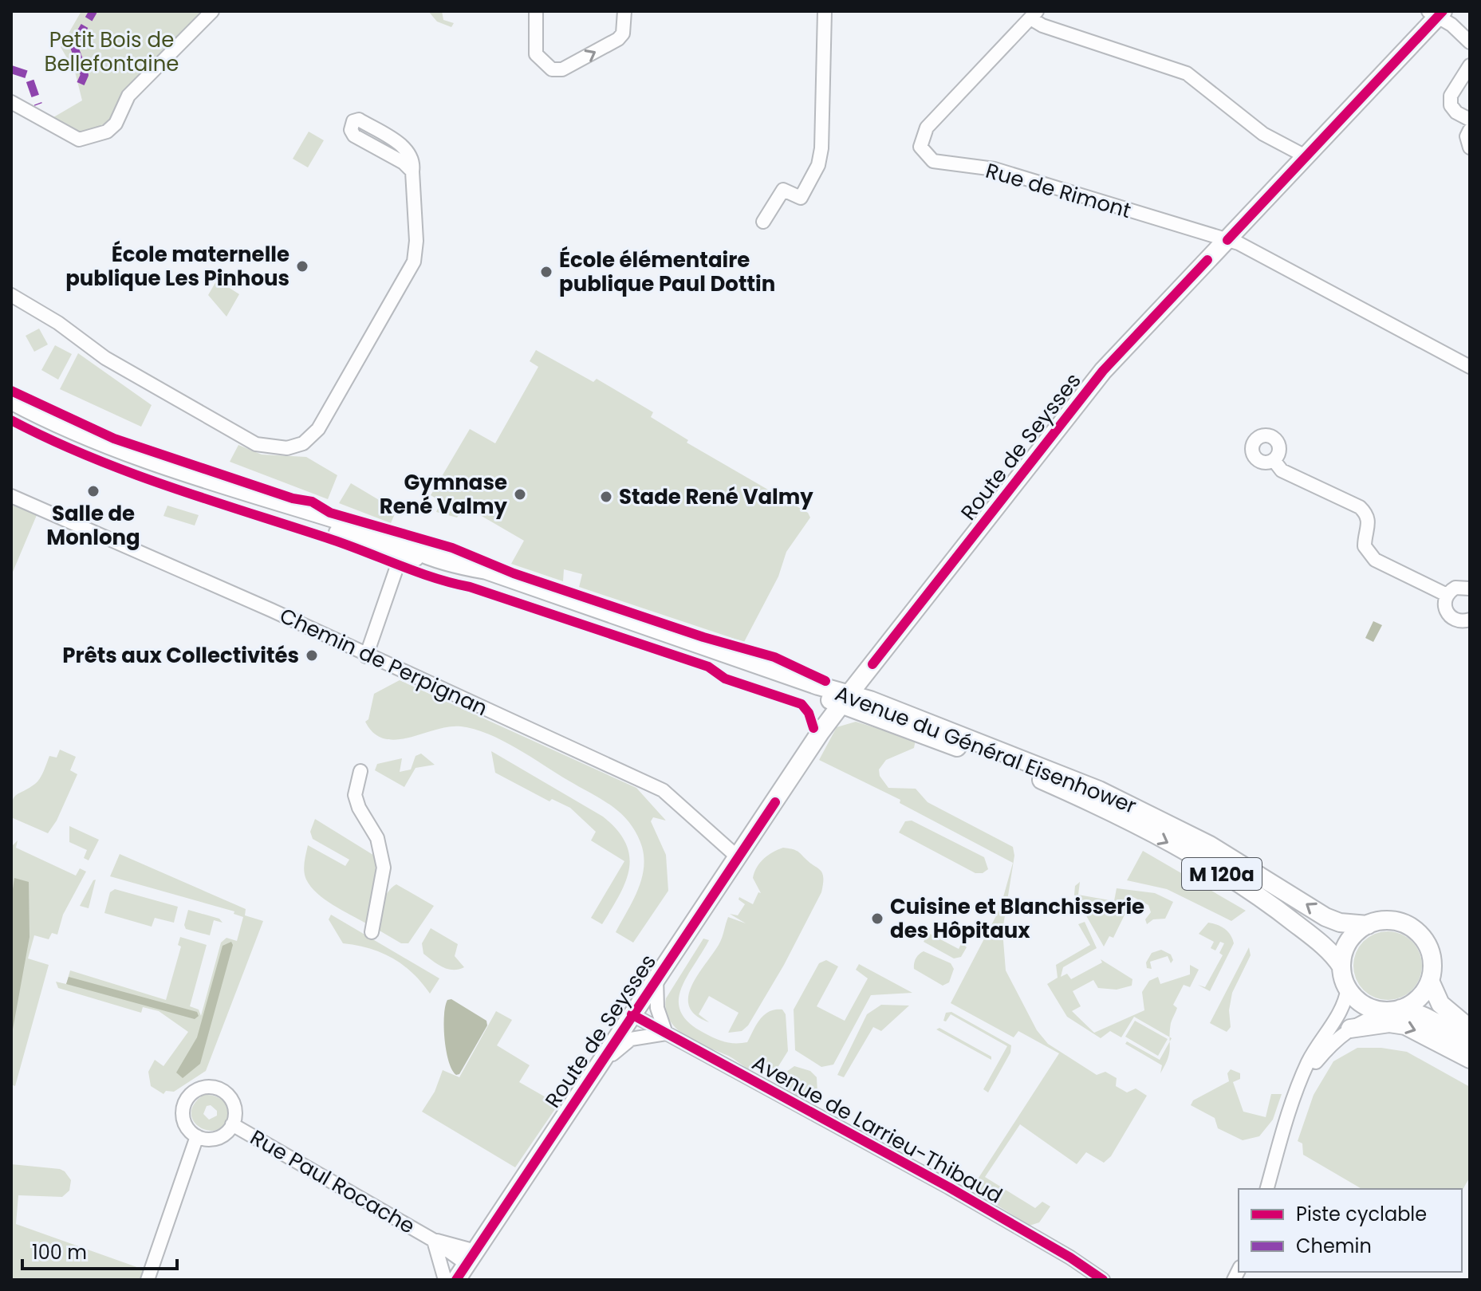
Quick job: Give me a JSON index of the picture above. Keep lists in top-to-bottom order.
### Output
{
  "streets": {
    "main road": ["Route de Seysses", "Avenue du Général Eisenhower", "M 120a"],
    "street": [
      "Rue de Rimont",
      "Chemin de Perpignan",
      "Avenue de Larrieu-Thibaud",
      "Rue Paul Rocache"
    ]
  },
  "crossings": [
    ["Rue de Rimont", "Route de Seysses"],
    ["Route de Seysses", "Chemin de Perpignan"],
    ["Route de Seysses", "Avenue du Général Eisenhower"],
    ["Route de Seysses", "Avenue de Larrieu-Thibaud"],
    ["Route de Seysses", "Rue Paul Rocache"]
  ],
  "parks": ["Petit Bois de Bellefontaine"],
  "places": [
    "École maternelle publique Les Pinhous",
    "École élémentaire publique Paul Dottin",
    "Salle de Monlong",
    "Gymnase René Valmy",
    "Stade René Valmy",
    "Prêts aux Collectivités",
    "Cuisine et Blanchisserie des Hôpitaux"
  ],
  "legend": ["Piste cyclable", "Chemin"],
  "scale_bar": "100 m"
}
